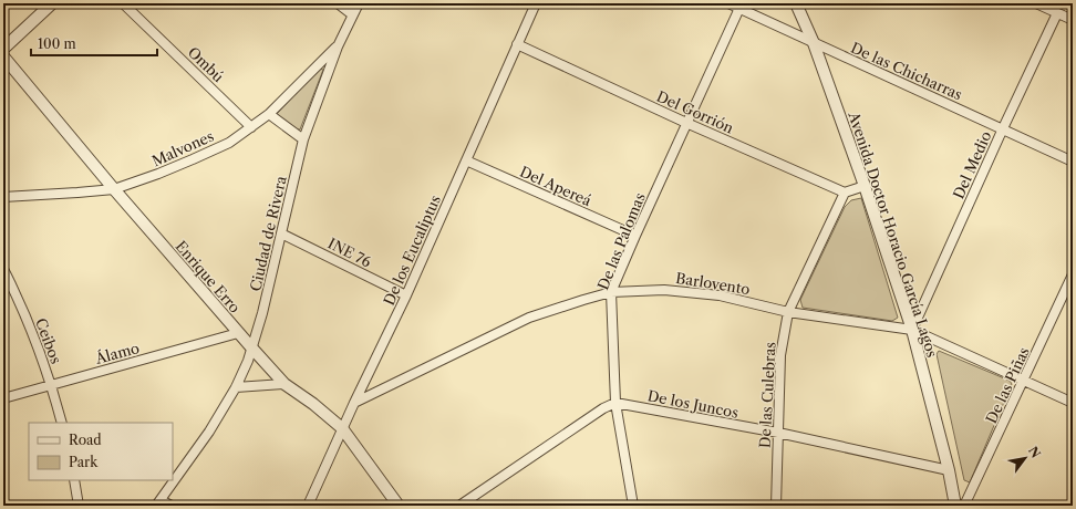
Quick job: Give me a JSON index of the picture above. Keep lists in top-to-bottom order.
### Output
{
  "streets": {
    "street": [
      "Ombú",
      "De las Chicharras",
      "Del Gorrión",
      "Malvones",
      "Del Medio",
      "Del Apereá",
      "Ciudad de Rivera",
      "Avenida Doctor Horacio García Lagos",
      "De las Palomas",
      "De los Eucaliptus",
      "INE 76",
      "Enrique Erro",
      "Barlovento",
      "Ceibos",
      "Álamo",
      "De las Piñas",
      "De las Culebras",
      "De los Juncos"
    ]
  },
  "crossings": [
    ["Ombú", "Malvones"],
    ["De las Chicharras", "Del Medio"],
    ["De las Chicharras", "Avenida Doctor Horacio García Lagos"],
    ["De las Chicharras", "De las Palomas"],
    ["Del Gorrión", "De las Palomas"],
    ["Del Gorrión", "De los Eucaliptus"],
    ["Del Gorrión", "De las Culebras"],
    ["Malvones", "Ciudad de Rivera"],
    ["Malvones", "Enrique Erro"],
    ["Del Medio", "Avenida Doctor Horacio García Lagos"],
    ["Del Medio", "Barlovento"],
    ["Del Apereá", "De las Palomas"],
    ["Del Apereá", "De los Eucaliptus"],
    ["Ciudad de Rivera", "INE 76"],
    ["Ciudad de Rivera", "Enrique Erro"],
    ["Avenida Doctor Horacio García Lagos", "Barlovento"],
    ["Avenida Doctor Horacio García Lagos", "De los Juncos"],
    ["De las Palomas", "Barlovento"],
    ["De las Palomas", "De los Juncos"],
    ["De los Eucaliptus", "INE 76"],
    ["De los Eucaliptus", "Enrique Erro"],
    ["De los Eucaliptus", "Barlovento"],
    ["Enrique Erro", "Álamo"],
    ["Barlovento", "De las Piñas"],
    ["Barlovento", "De las Culebras"],
    ["Ceibos", "Álamo"],
    ["De las Culebras", "De los Juncos"]
  ],
  "legend": ["Road", "Park"],
  "scale_bar": "100 m",
  "north": "top right"
}
